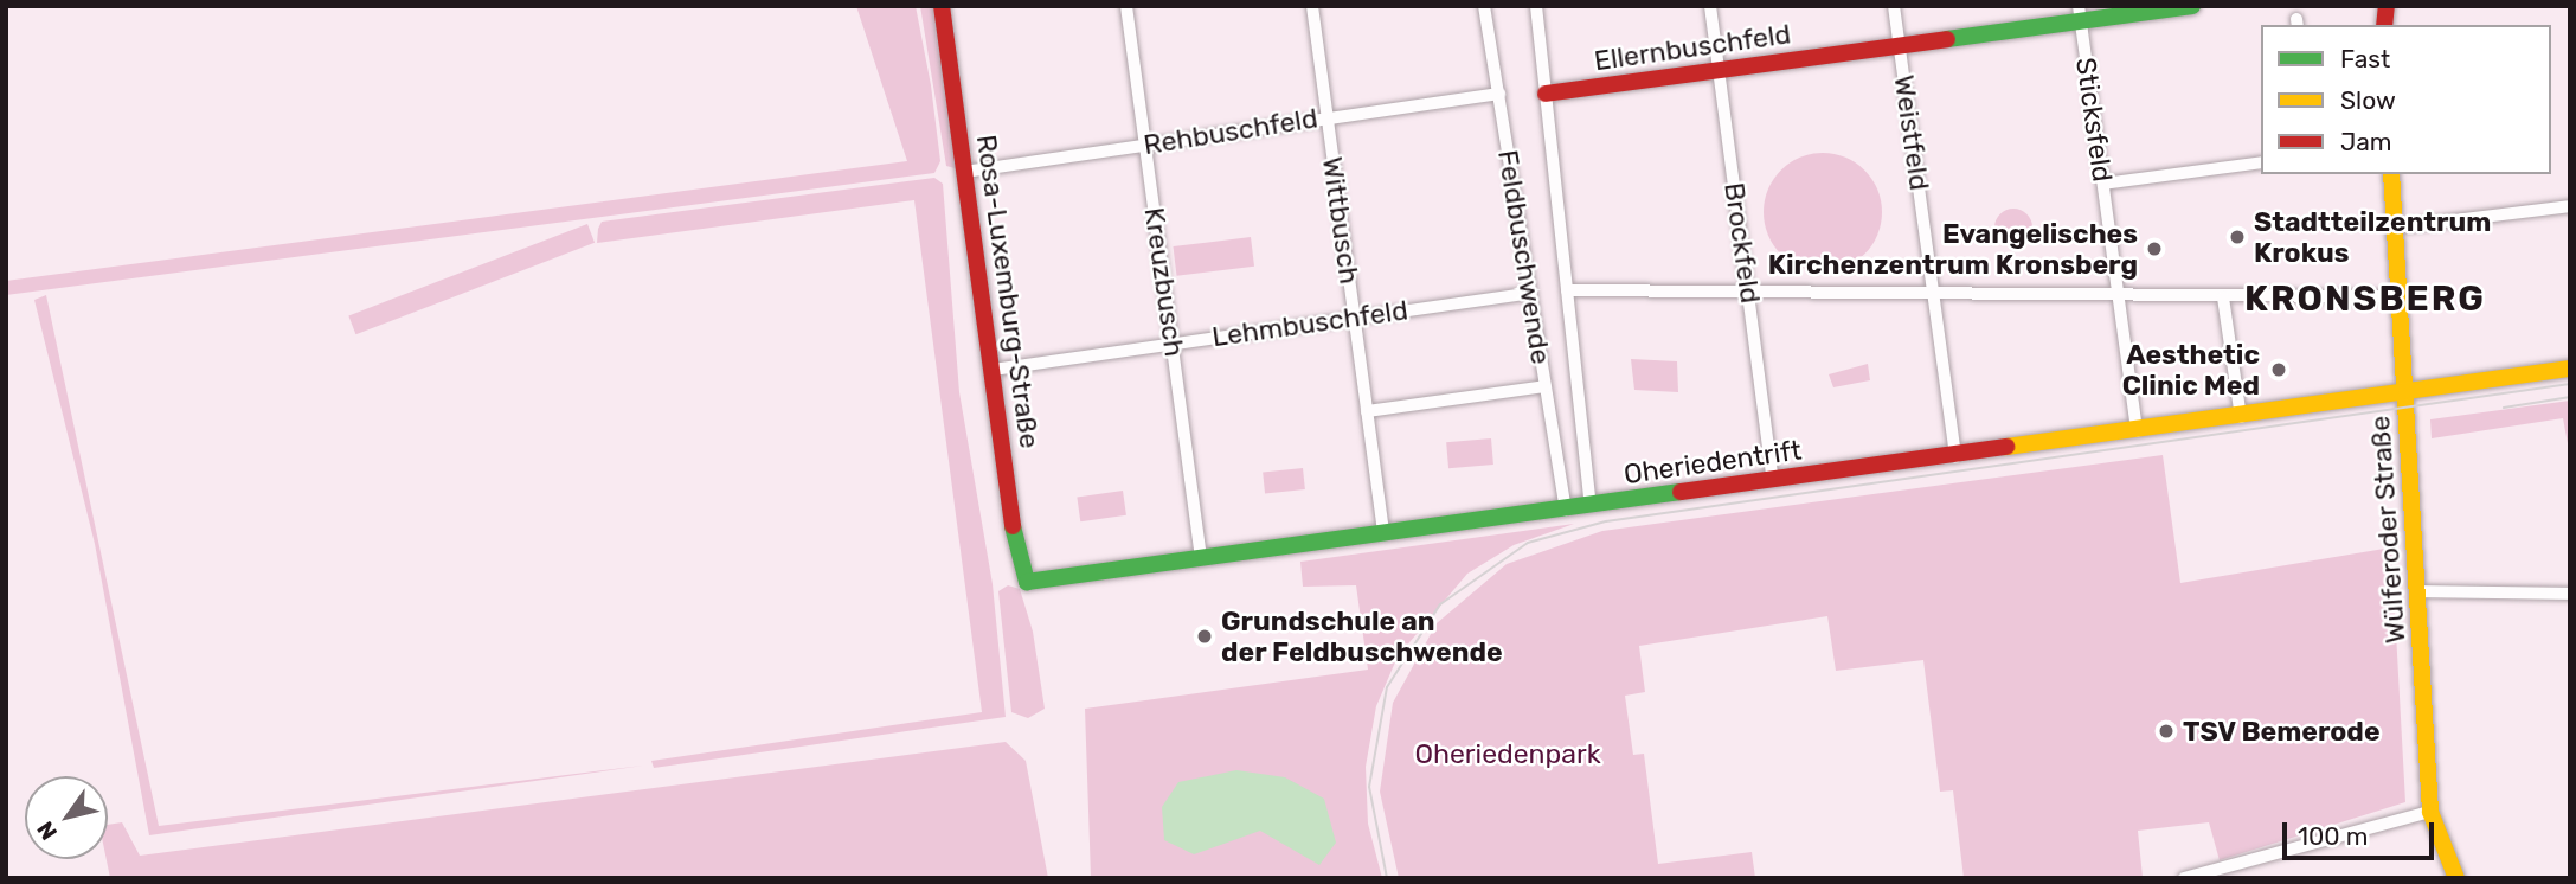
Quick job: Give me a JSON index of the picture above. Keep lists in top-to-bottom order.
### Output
{
  "streets": {
    "street": [
      "Ellernbuschfeld",
      "Sticksfeld",
      "Rehbuschfeld",
      "Weistfeld",
      "Wittbusch",
      "Brockfeld",
      "Feldbuschwende",
      "Kreuzbusch",
      "Rosa-Luxemburg-Straße",
      "Lehmbuschfeld",
      "Oheriedentrift",
      "Wülferoder Straße"
    ]
  },
  "crossings": [
    ["Ellernbuschfeld", "Sticksfeld"],
    ["Ellernbuschfeld", "Weistfeld"],
    ["Ellernbuschfeld", "Brockfeld"],
    ["Ellernbuschfeld", "Feldbuschwende"],
    ["Sticksfeld", "Oheriedentrift"],
    ["Rehbuschfeld", "Wittbusch"],
    ["Rehbuschfeld", "Feldbuschwende"],
    ["Rehbuschfeld", "Kreuzbusch"],
    ["Rehbuschfeld", "Rosa-Luxemburg-Straße"],
    ["Weistfeld", "Oheriedentrift"],
    ["Wittbusch", "Lehmbuschfeld"],
    ["Wittbusch", "Oheriedentrift"],
    ["Brockfeld", "Oheriedentrift"],
    ["Feldbuschwende", "Lehmbuschfeld"],
    ["Feldbuschwende", "Oheriedentrift"],
    ["Kreuzbusch", "Lehmbuschfeld"],
    ["Kreuzbusch", "Oheriedentrift"],
    ["Rosa-Luxemburg-Straße", "Lehmbuschfeld"],
    ["Rosa-Luxemburg-Straße", "Oheriedentrift"],
    ["Oheriedentrift", "Wülferoder Straße"]
  ],
  "districts": ["KRONSBERG"],
  "parks": ["Oheriedenpark"],
  "places": [
    "Stadtteilzentrum Krokus",
    "Evangelisches Kirchenzentrum Kronsberg",
    "Aesthetic Clinic Med",
    "Grundschule an der Feldbuschwende",
    "TSV Bemerode"
  ],
  "legend": ["Fast", "Slow", "Jam"],
  "scale_bar": "100 m",
  "north": "bottom left"
}
